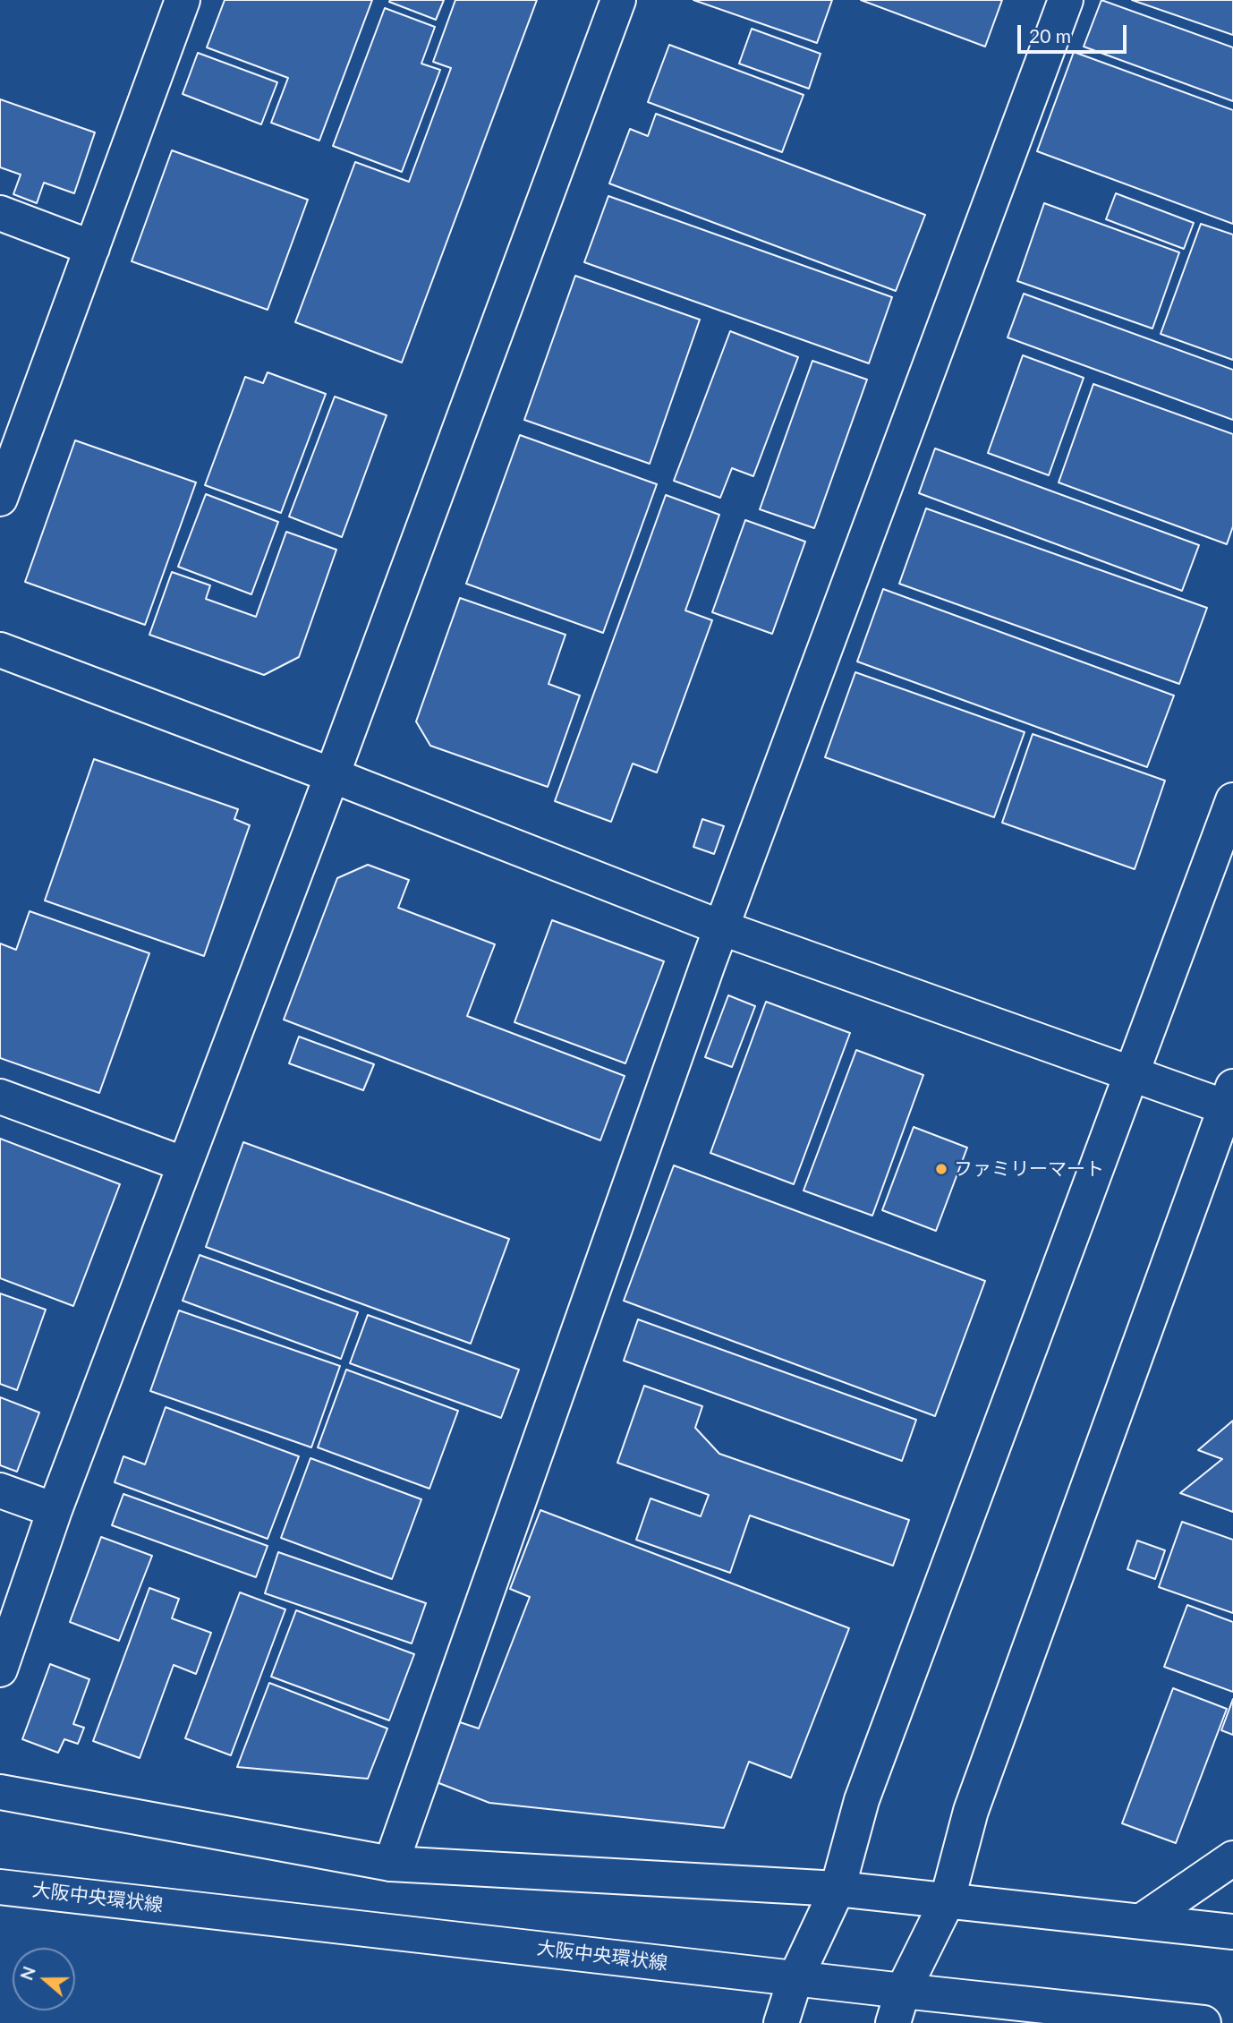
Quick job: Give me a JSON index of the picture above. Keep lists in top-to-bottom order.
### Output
{
  "streets": {
    "street": ["大阪中央環状線"]
  },
  "places": ["ファミリーマート"],
  "scale_bar": "20 m",
  "north": "left"
}
